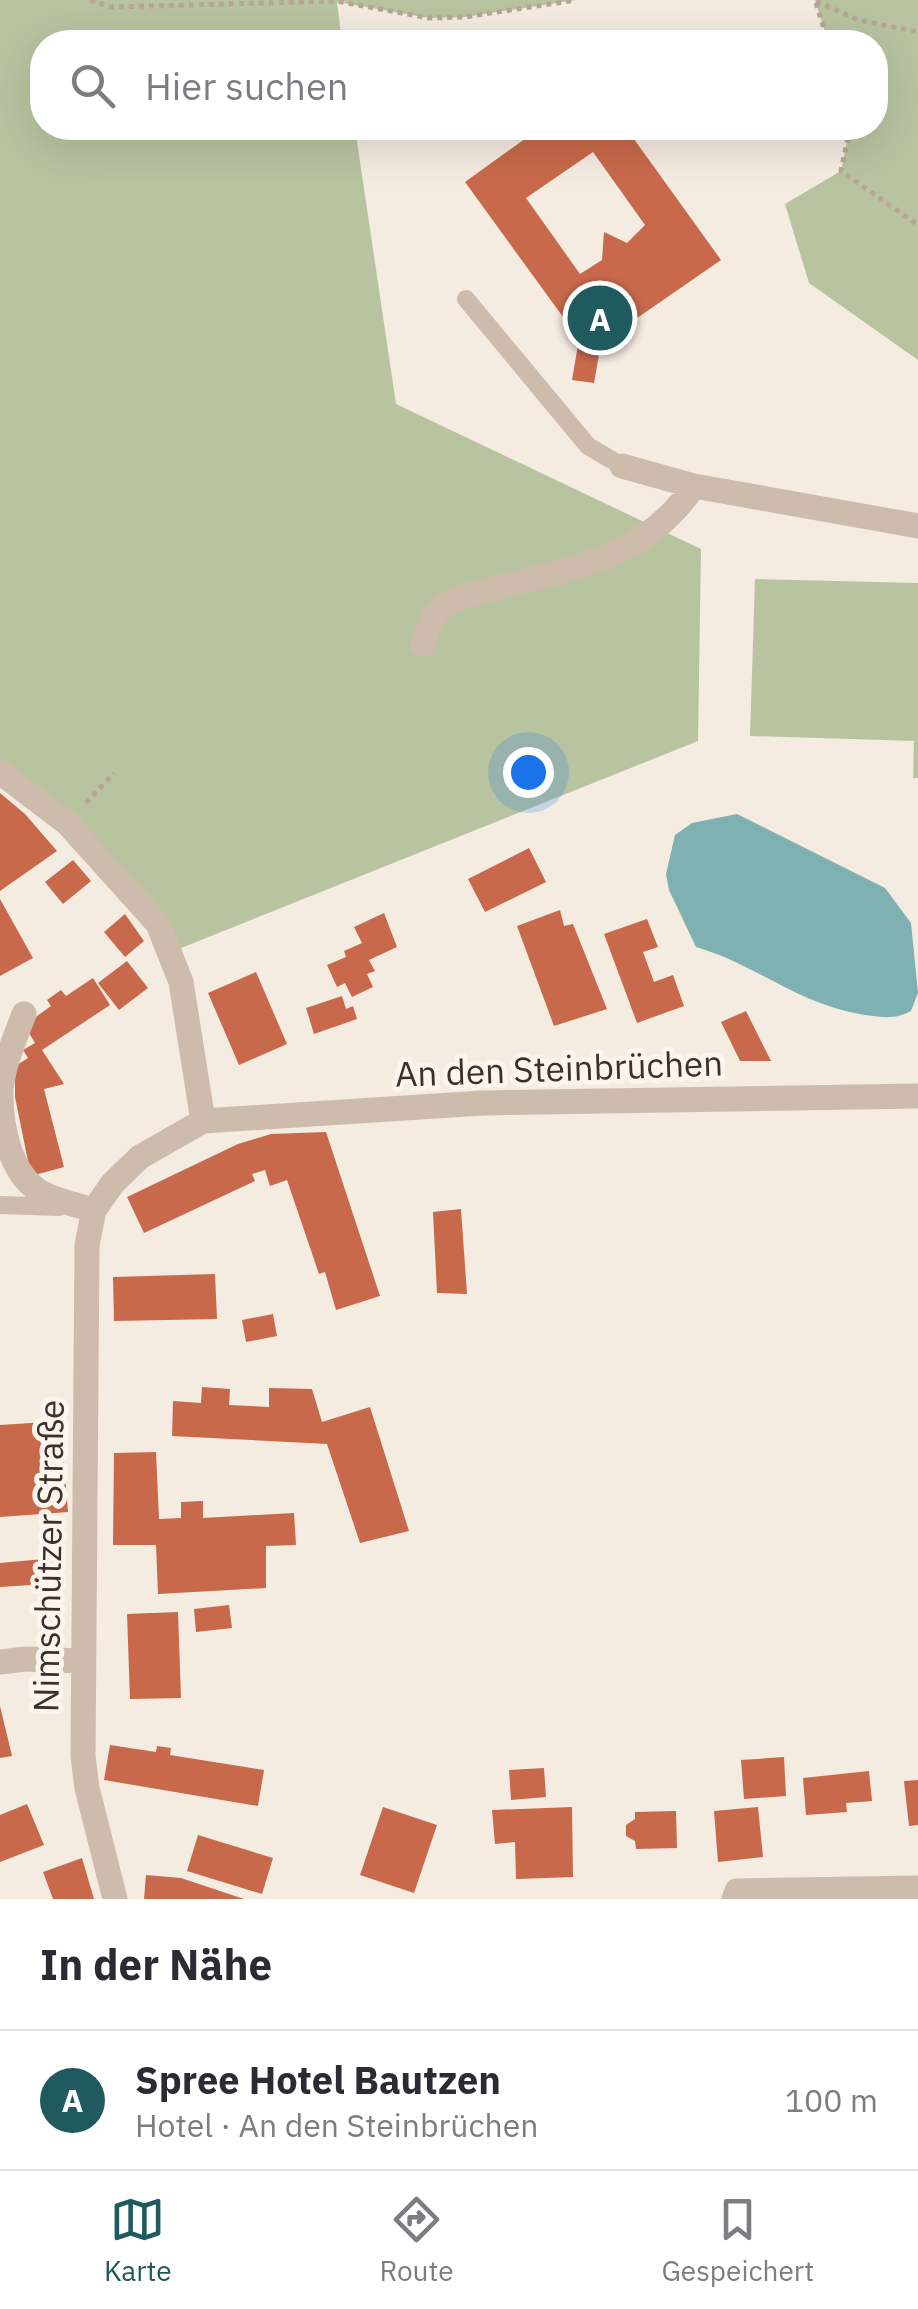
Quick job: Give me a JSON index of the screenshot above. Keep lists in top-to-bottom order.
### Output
{
  "streets": {
    "street": ["An den Steinbrüchen", "Nimschützer Straße"]
  },
  "page": {
    "search": "Hier suchen",
    "pins": "A",
    "heading": "In der Nähe",
    "list": [
      {
        "mark": "A",
        "name": "Spree Hotel Bautzen",
        "note": "Hotel · An den Steinbrüchen",
        "value": "100 m"
      }
    ],
    "nav": ["Karte", "Route", "Gespeichert"]
  }
}
